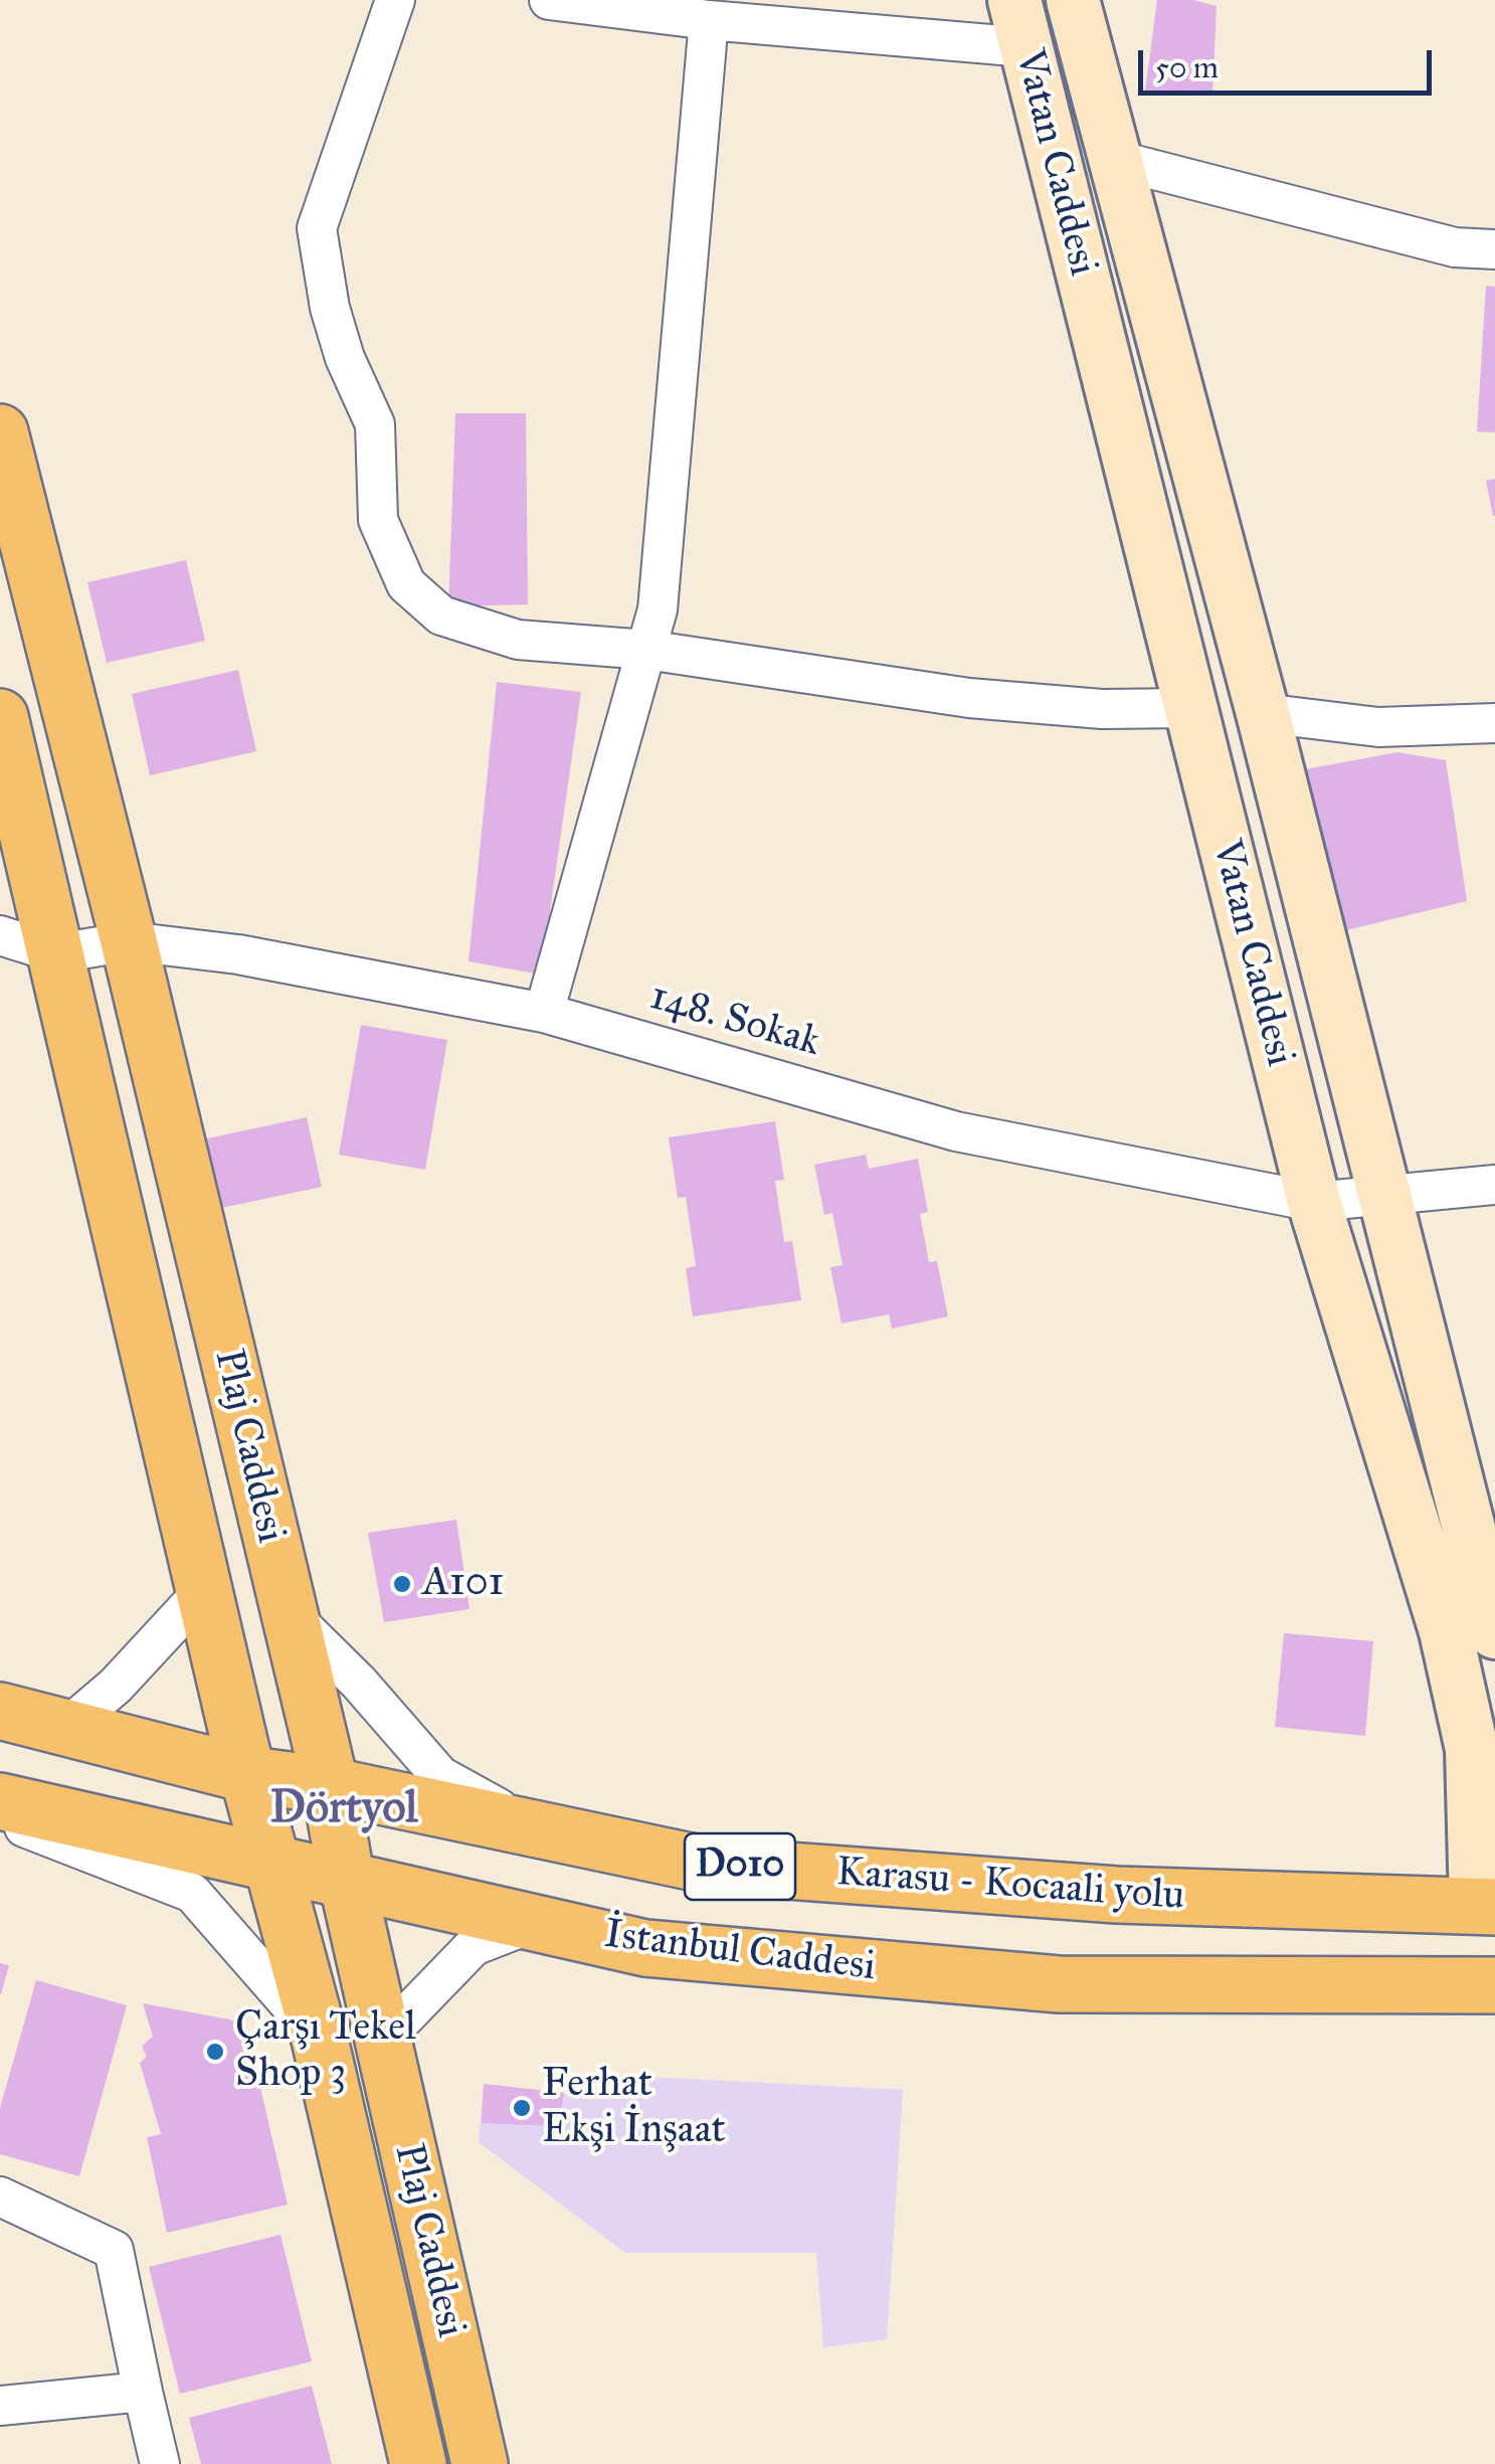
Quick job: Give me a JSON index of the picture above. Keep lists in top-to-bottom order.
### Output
{
  "streets": {
    "main road": [
      "Vatan Caddesi",
      "Plaj Caddesi",
      "D010",
      "Karasu - Kocaali yolu",
      "İstanbul Caddesi"
    ],
    "street": ["148. Sokak"]
  },
  "crossings": [
    ["Vatan Caddesi", "148. Sokak"],
    ["Vatan Caddesi", "Karasu - Kocaali yolu"],
    ["148. Sokak", "Plaj Caddesi"],
    ["Plaj Caddesi", "Karasu - Kocaali yolu"],
    ["Plaj Caddesi", "İstanbul Caddesi"]
  ],
  "districts": ["Dörtyol"],
  "places": ["A101", "Çarşı Tekel Shop 3", "Ferhat Ekşi İnşaat"],
  "scale_bar": "50 m"
}
